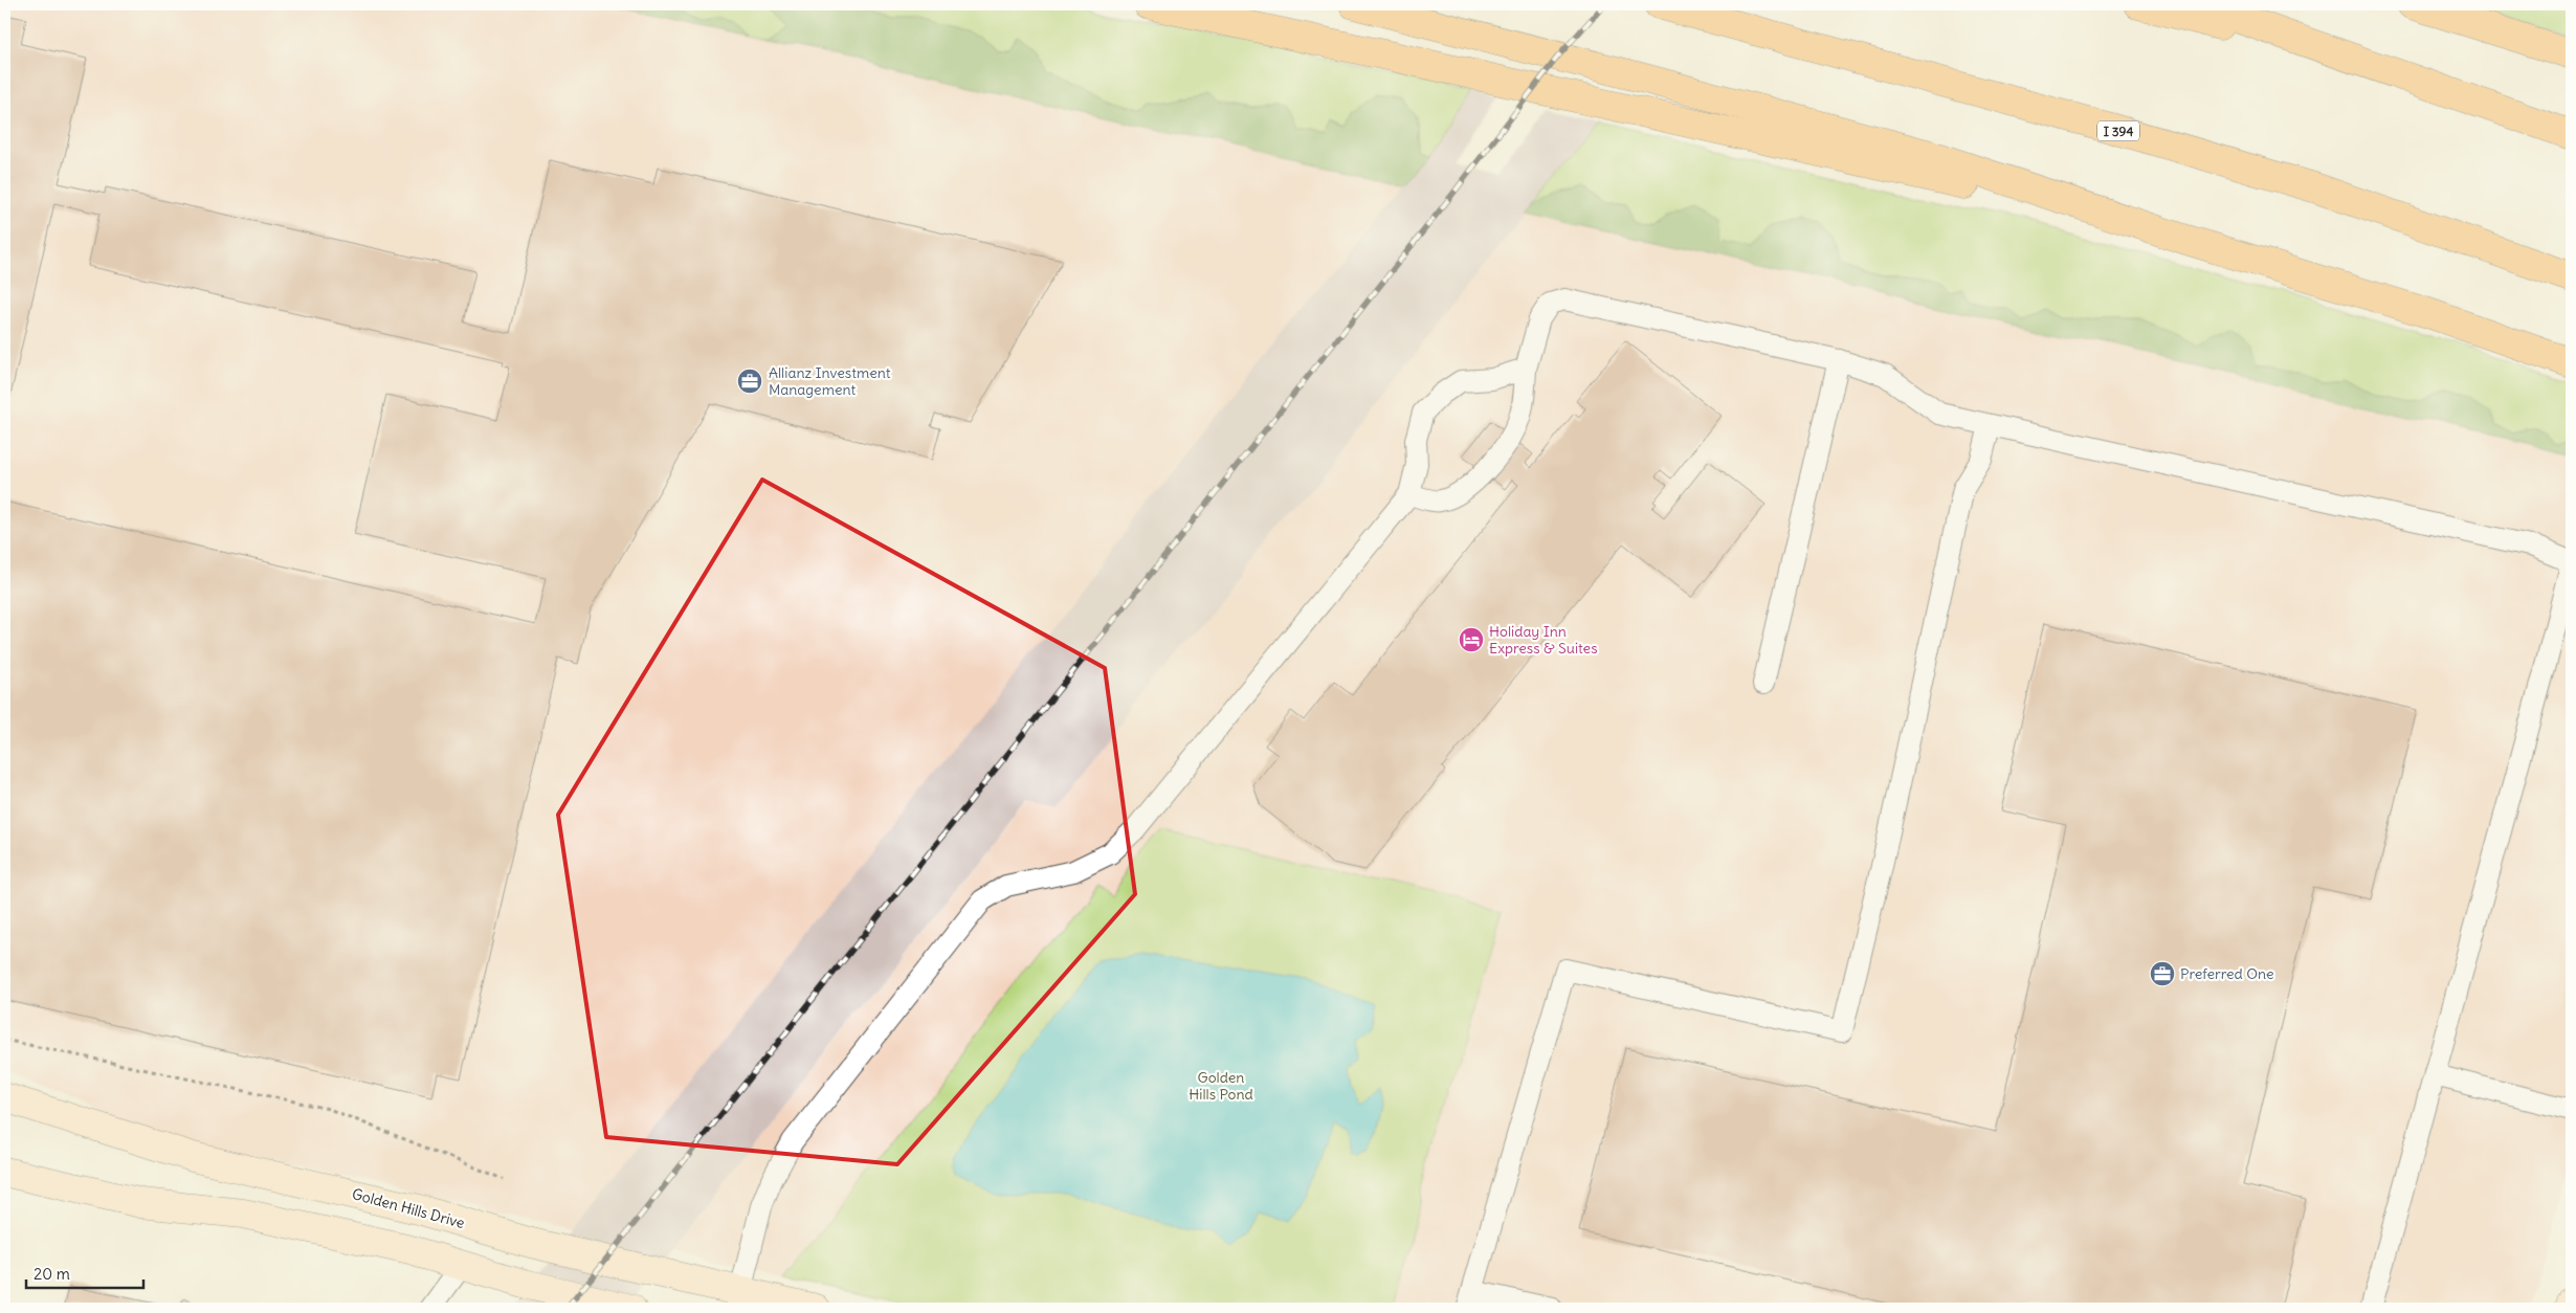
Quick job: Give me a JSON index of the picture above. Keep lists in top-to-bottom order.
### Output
{
  "streets": {
    "highway": ["I 394"],
    "street": ["Golden Hills Drive"]
  },
  "parks": ["Golden Hills Pond"],
  "places": {
    "office": ["Allianz Investment Management", "Preferred One"],
    "hotel": ["Holiday Inn Express & Suites"]
  },
  "scale_bar": "20 m"
}
